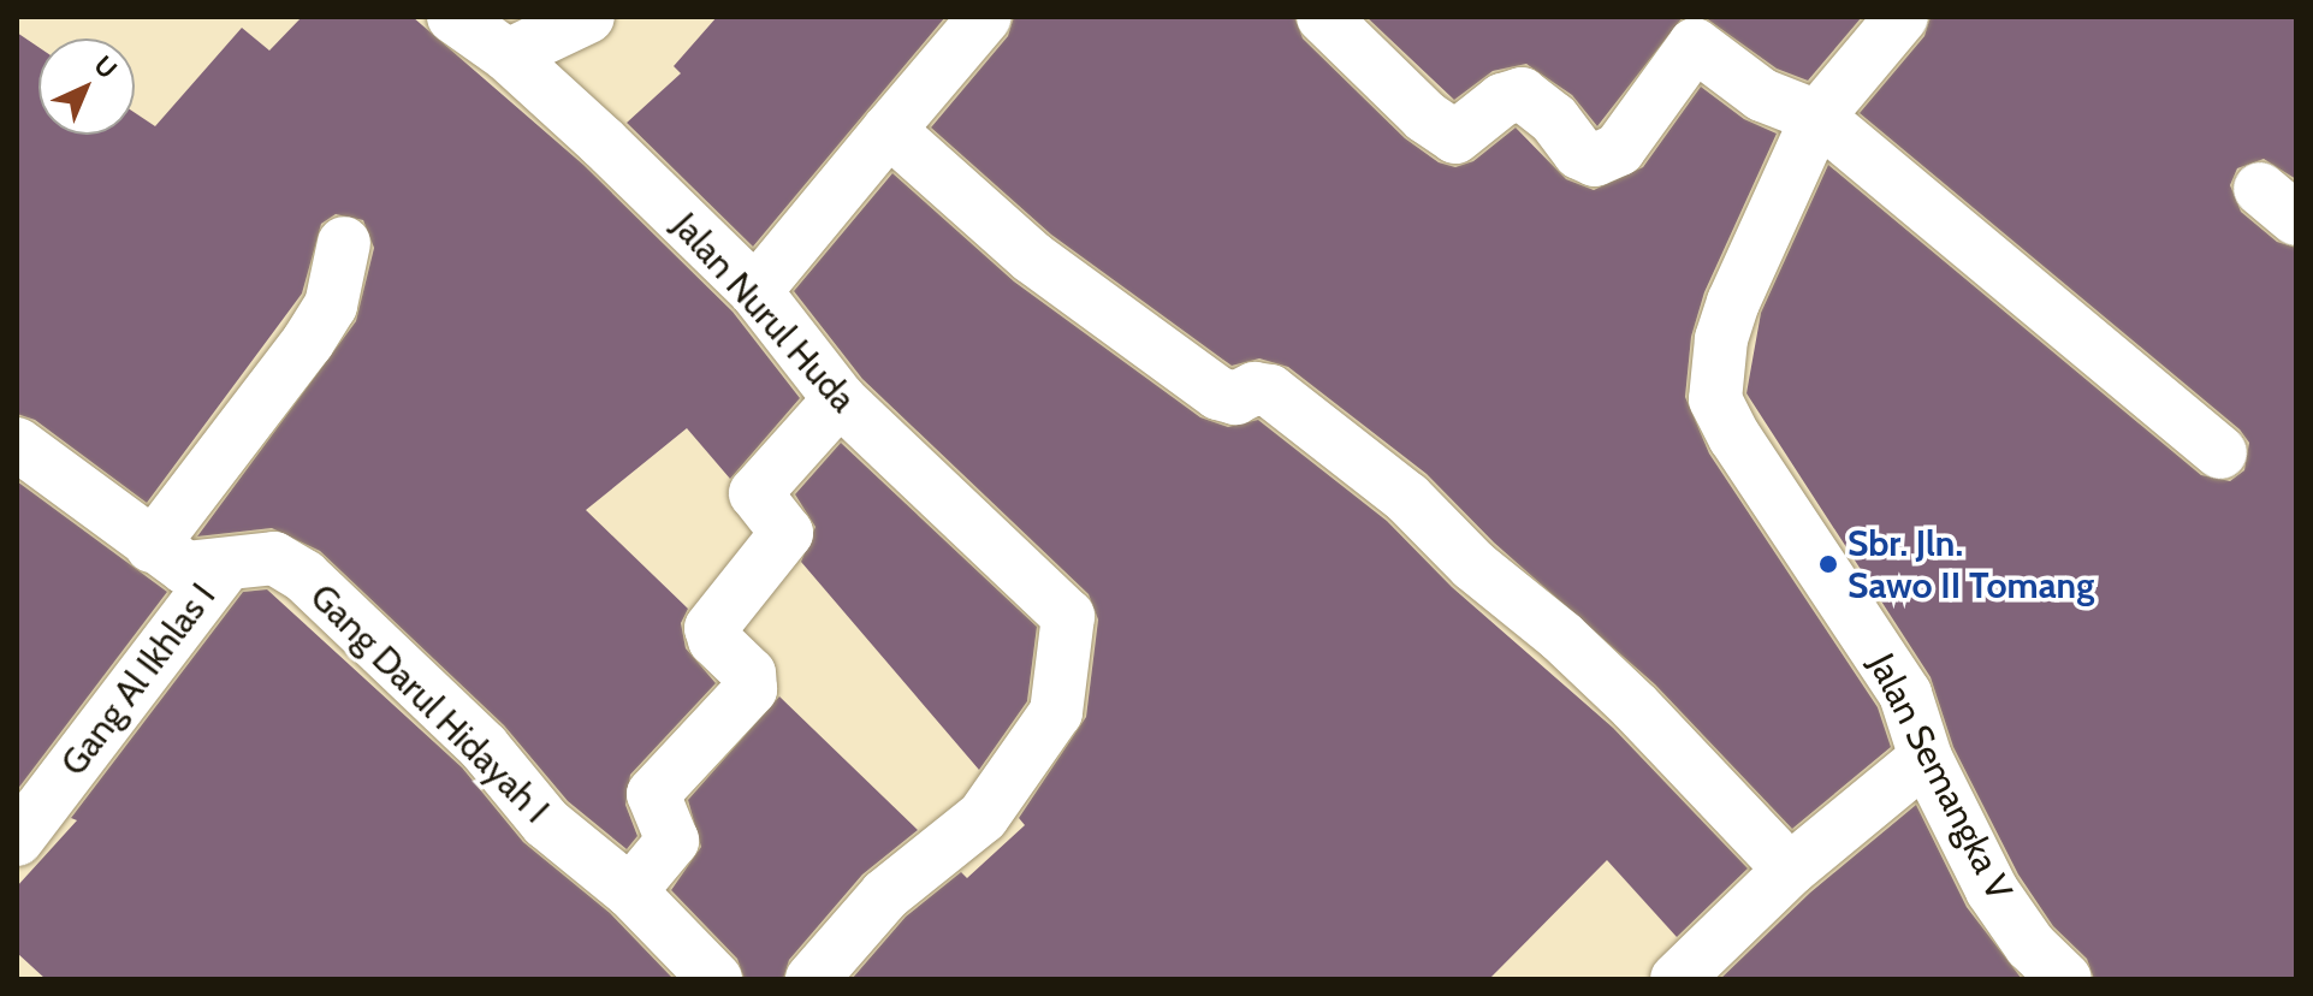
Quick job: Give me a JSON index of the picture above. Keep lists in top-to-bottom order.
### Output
{
  "streets": {
    "street": [
      "Jalan Nurul Huda",
      "Gang Al Ikhlas I",
      "Gang Darul Hidayah I",
      "Jalan Semangka V"
    ]
  },
  "crossings": [
    ["Gang Al Ikhlas I", "Gang Darul Hidayah I"]
  ],
  "places": ["Sbr. Jln. Sawo II Tomang"],
  "north": "top right"
}
